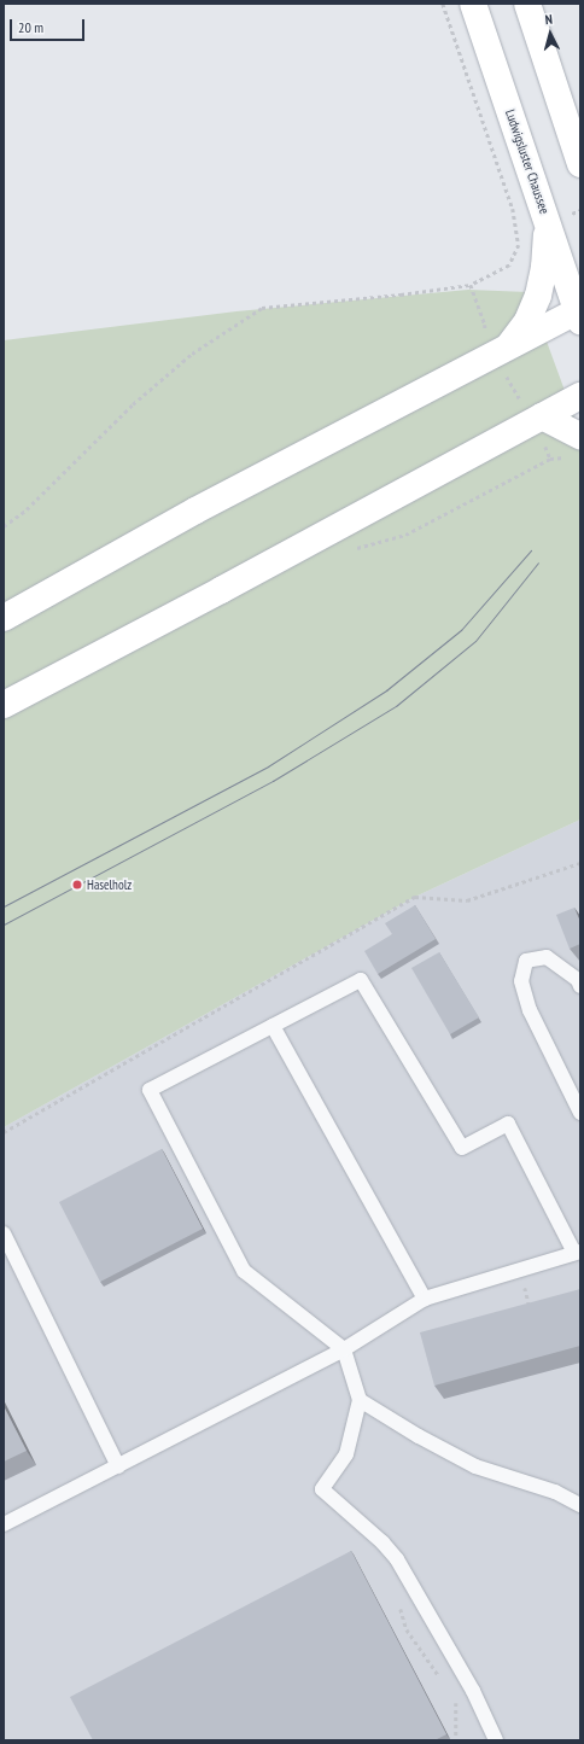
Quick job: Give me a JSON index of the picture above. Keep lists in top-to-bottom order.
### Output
{
  "streets": {
    "main road": ["Ludwigsluster Chaussee"]
  },
  "places": ["Haselholz"],
  "scale_bar": "20 m",
  "north": "top"
}
